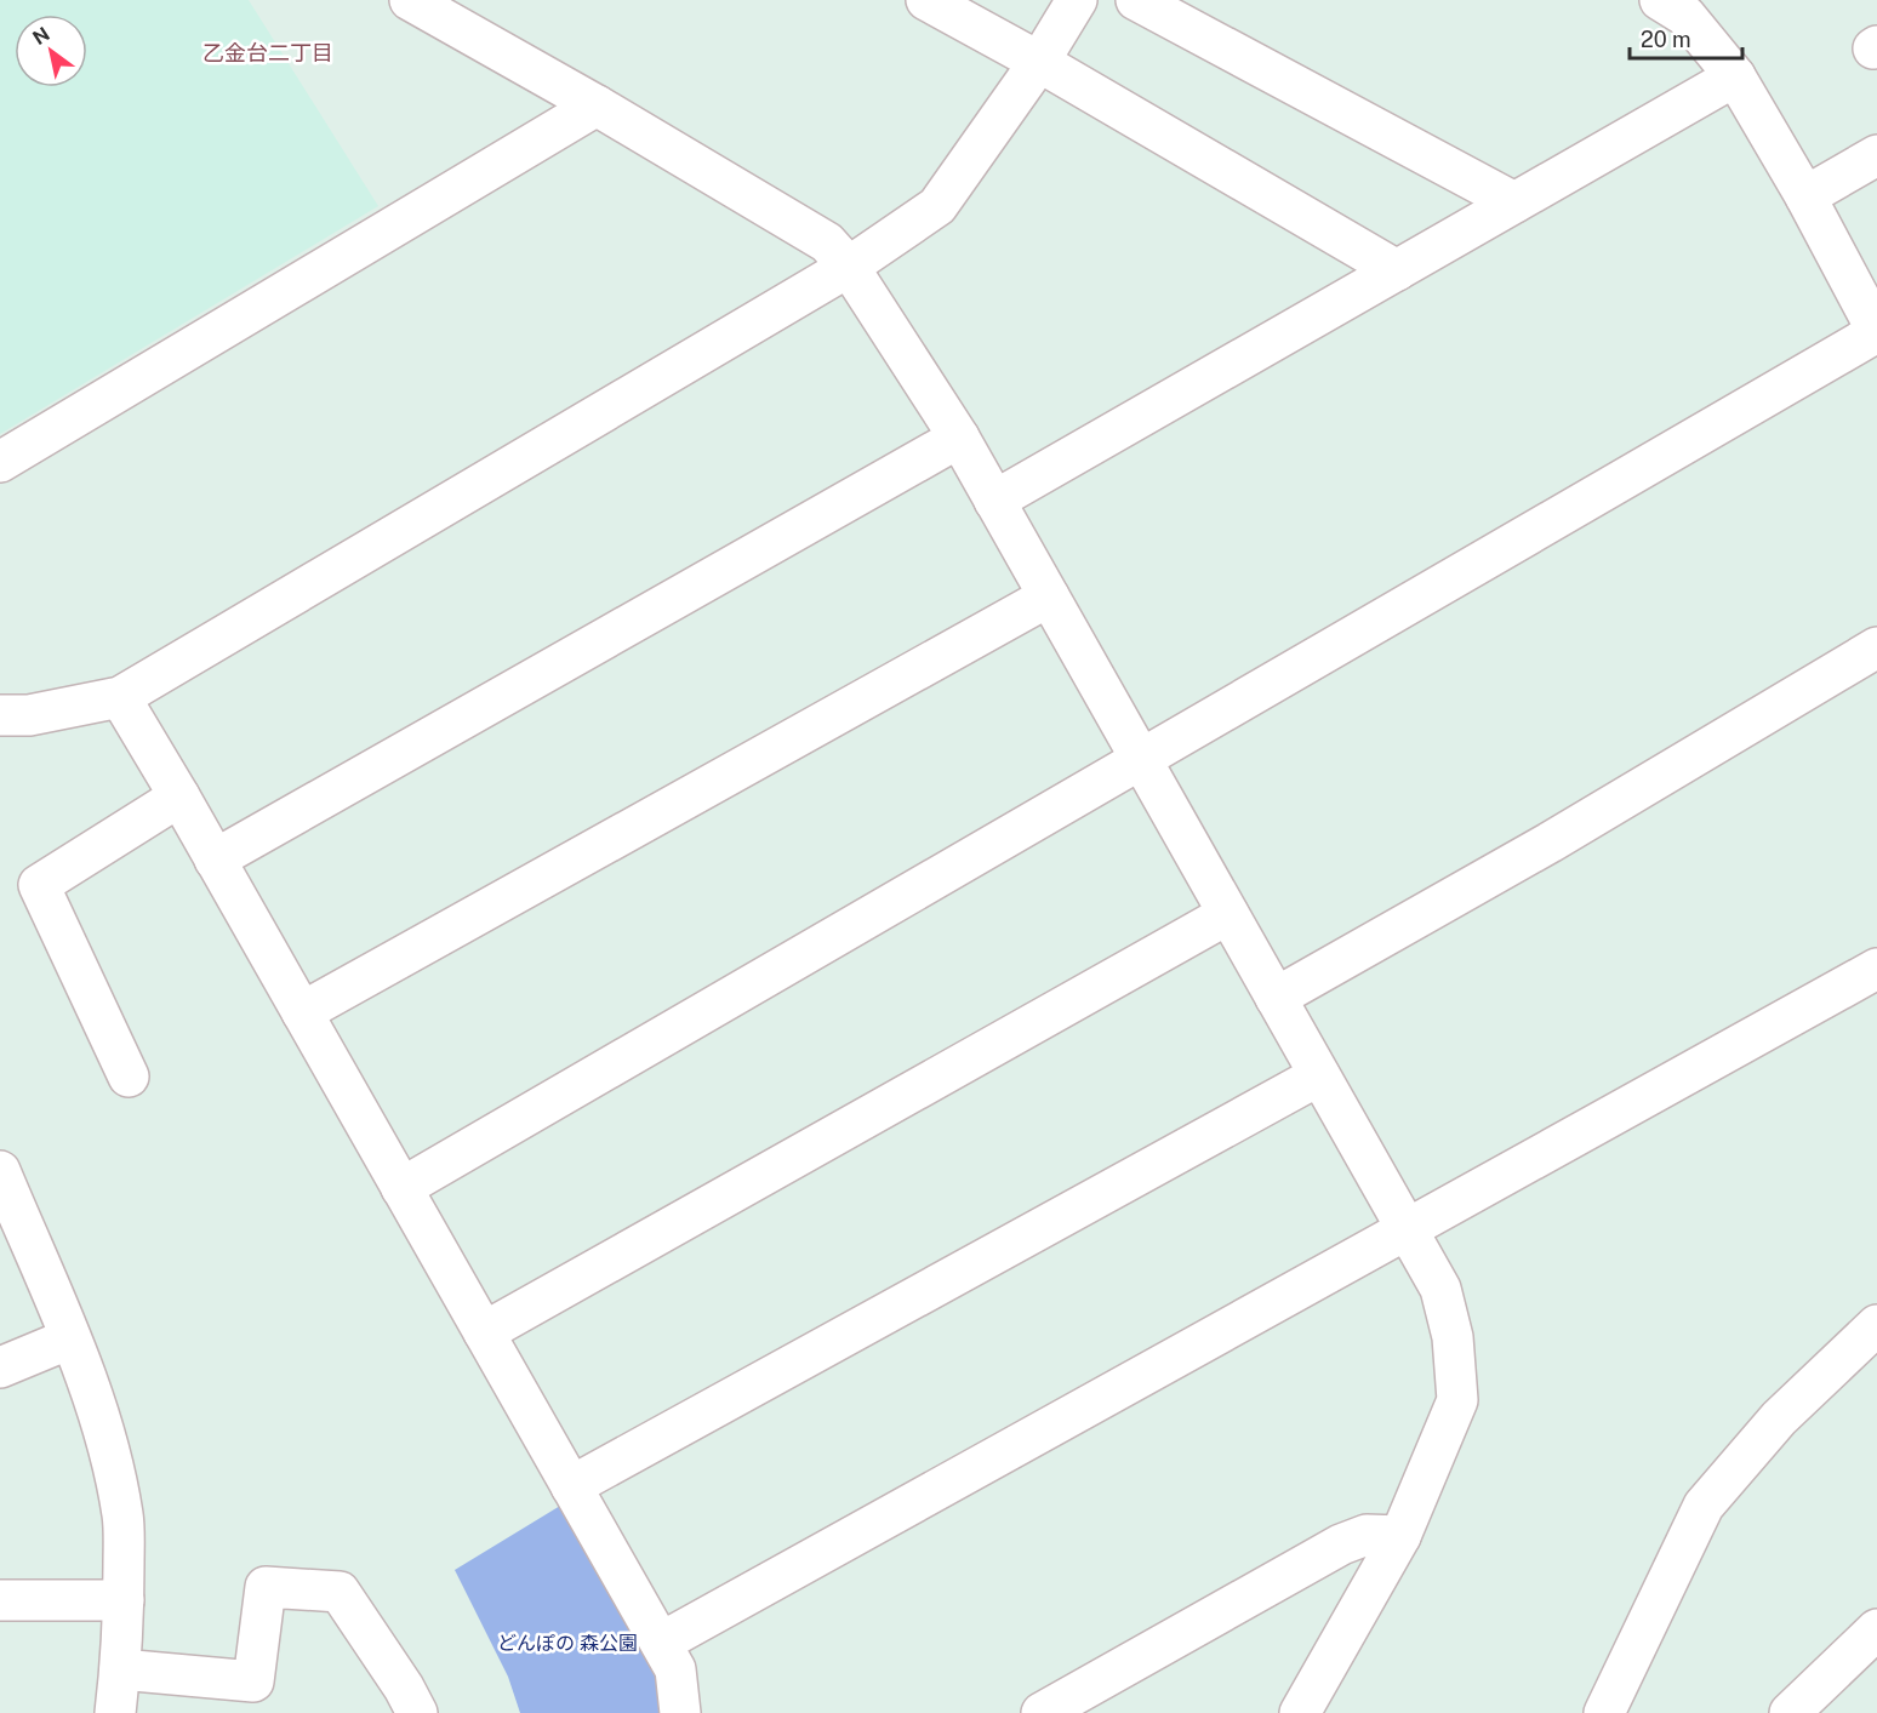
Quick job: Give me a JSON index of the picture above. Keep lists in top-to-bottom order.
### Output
{
  "districts": ["乙金台二丁目"],
  "parks": ["どんぽの 森公園"],
  "scale_bar": "20 m",
  "north": "top left"
}
